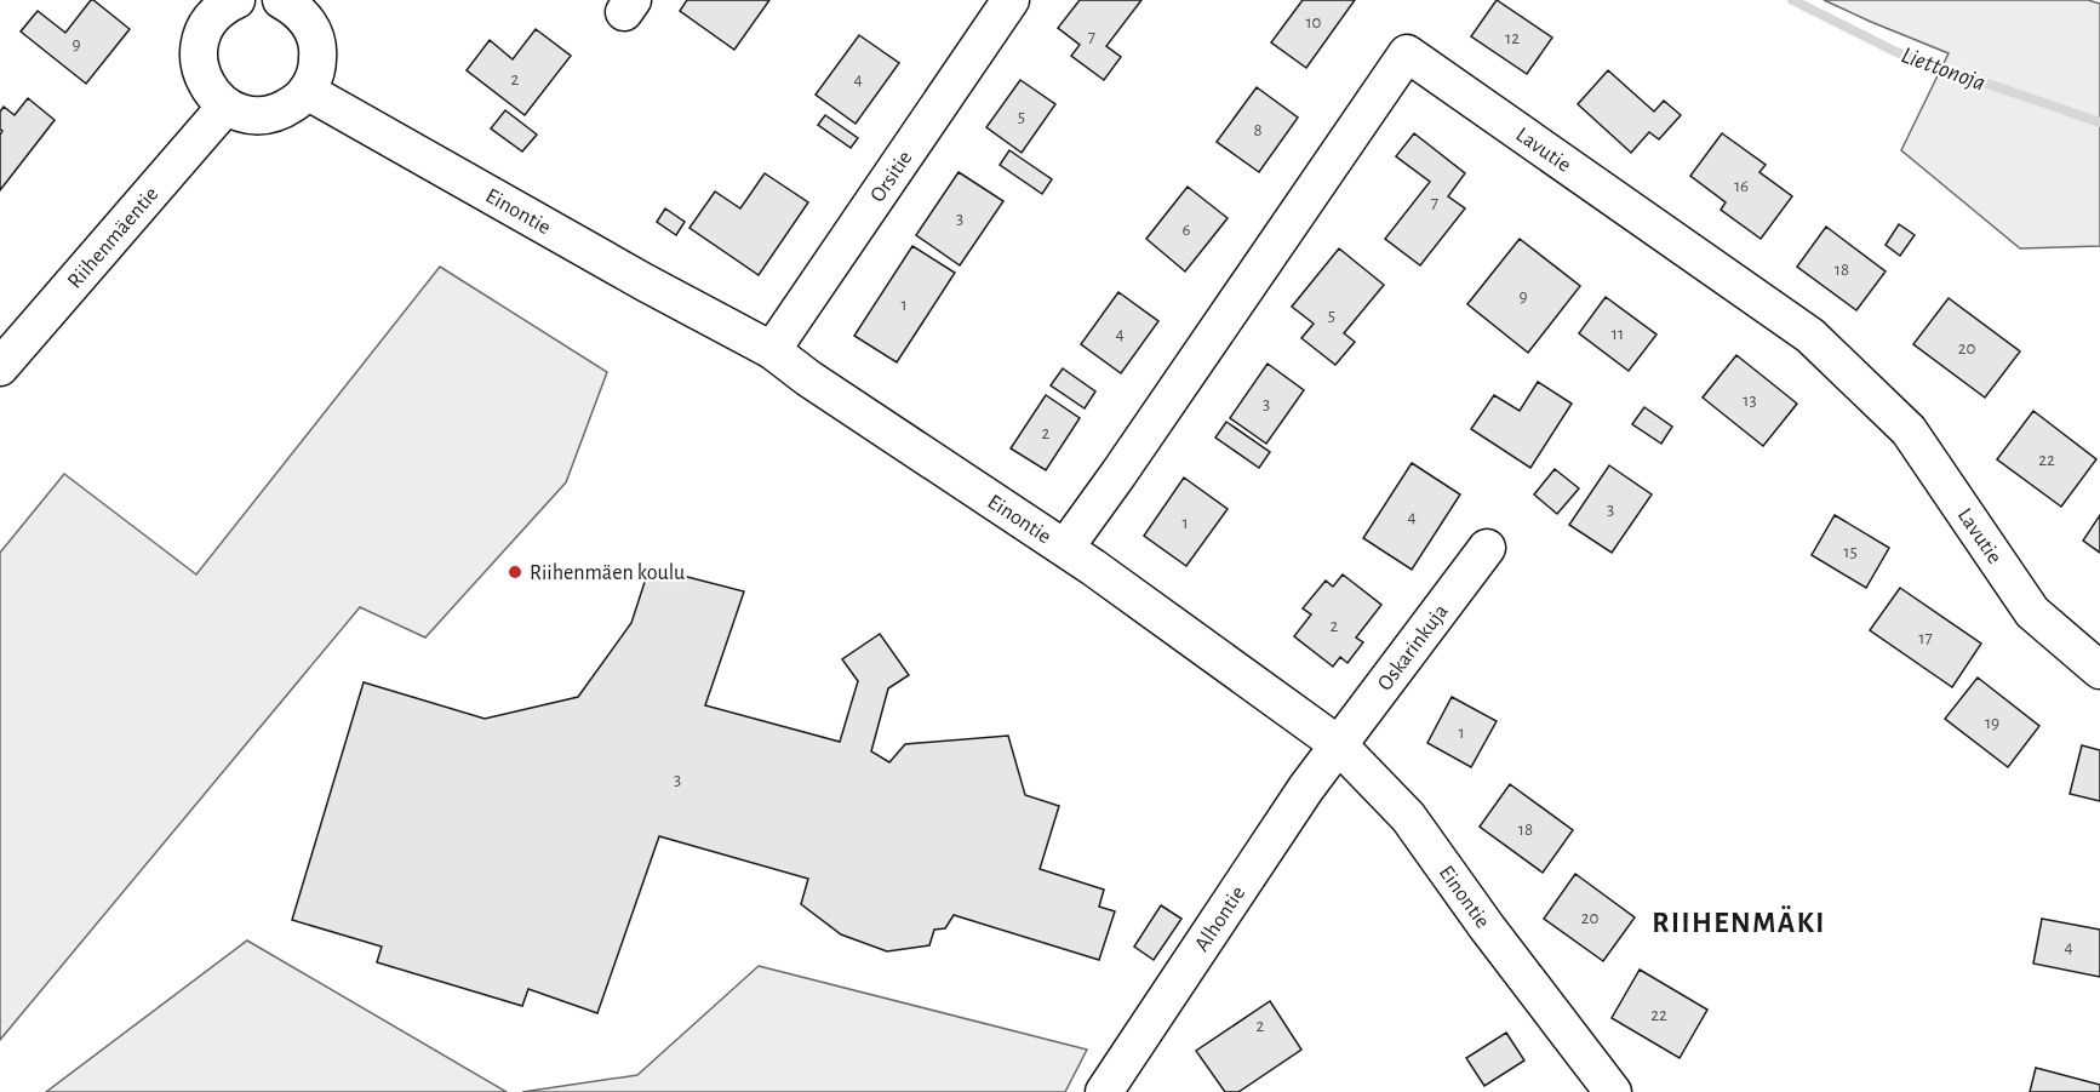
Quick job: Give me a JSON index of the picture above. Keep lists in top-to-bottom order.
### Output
{
  "streets": {
    "street": [
      "Lavutie",
      "Orsitie",
      "Einontie",
      "Riihenmäentie",
      "Oskarinkuja",
      "Alhontie"
    ]
  },
  "crossings": [
    ["Lavutie", "Einontie"],
    ["Orsitie", "Einontie"],
    ["Einontie", "Oskarinkuja"],
    ["Einontie", "Alhontie"],
    ["Oskarinkuja", "Alhontie"]
  ],
  "districts": ["RIIHENMÄKI"],
  "water": ["Liettonoja"],
  "places": ["Riihenmäen koulu"],
  "house_numbers": [
    "10",
    "7",
    "12",
    "9",
    "2",
    "4",
    "5",
    "8",
    "16",
    "7",
    "3",
    "6",
    "18",
    "9",
    "1",
    "5",
    "4",
    "11",
    "20",
    "13",
    "3",
    "2",
    "22",
    "3",
    "4",
    "1",
    "15",
    "2",
    "17",
    "19",
    "1",
    "3",
    "18",
    "20",
    "4",
    "22",
    "2"
  ]
}
